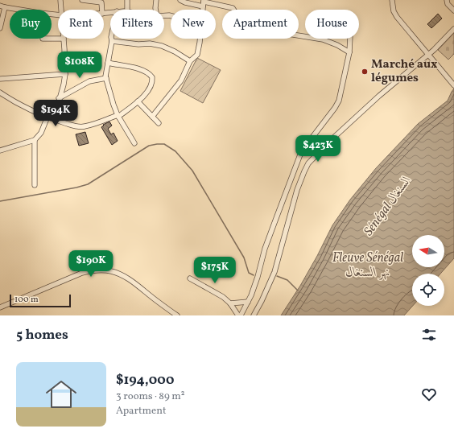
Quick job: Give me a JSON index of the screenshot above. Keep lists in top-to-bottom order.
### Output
{
  "water": ["Sénégal السنغال", "Fleuve Sénégal نهر السنغال"],
  "places": ["Marché aux légumes"],
  "scale_bar": "100 m",
  "north": "left",
  "page": {
    "chip": [
      "Buy",
      "Rent",
      "Filters",
      "New",
      "Apartment",
      "House"
    ],
    "price": [
      "$108K",
      "$194K",
      "$423K",
      "$190K",
      "$175K"
    ],
    "scale": "100 m",
    "heading": "5 homes",
    "list": [
      {
        "name": "$194,000",
        "note": "3 rooms · 89 m² · Apartment"
      }
    ]
  }
}
